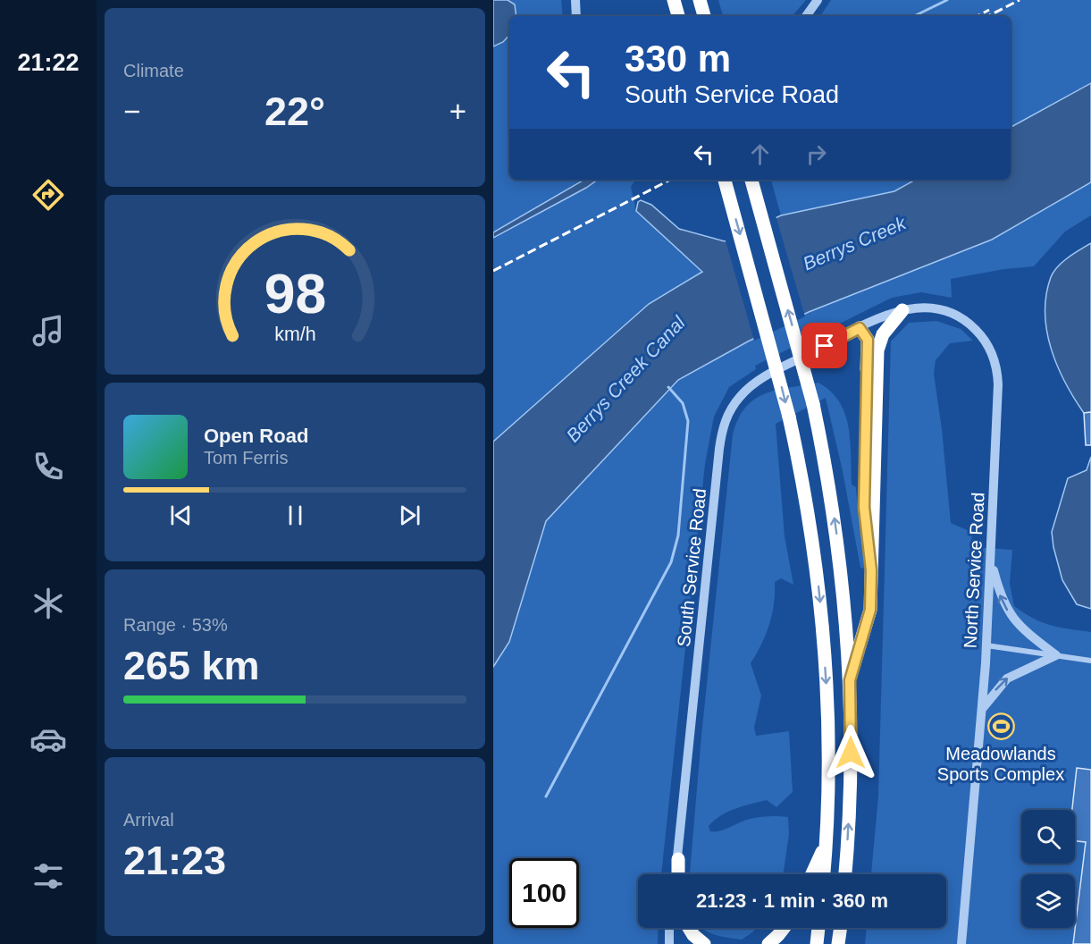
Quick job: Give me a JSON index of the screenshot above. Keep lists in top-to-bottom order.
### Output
{
  "streets": {
    "street": ["South Service Road", "North Service Road"]
  },
  "crossings": [
    ["South Service Road", "North Service Road"]
  ],
  "water": ["Berrys Creek", "Berrys Creek Canal"],
  "places": {
    "sports": ["Meadowlands Sports Complex"]
  },
  "page": {
    "tabs": "21:22",
    "tile": [
      "Climate",
      ["Range · 53%", "265 km"],
      ["Arrival", "21:23"]
    ],
    "turn": ["330 m", "South Service Road"],
    "heat": ["−", "22°", "+"],
    "song": ["Open Road", "Tom Ferris"],
    "limit": "100",
    "trip": "21:23 · 1 min · 360 m",
    "gauge": ["98", "km/h"]
  }
}
